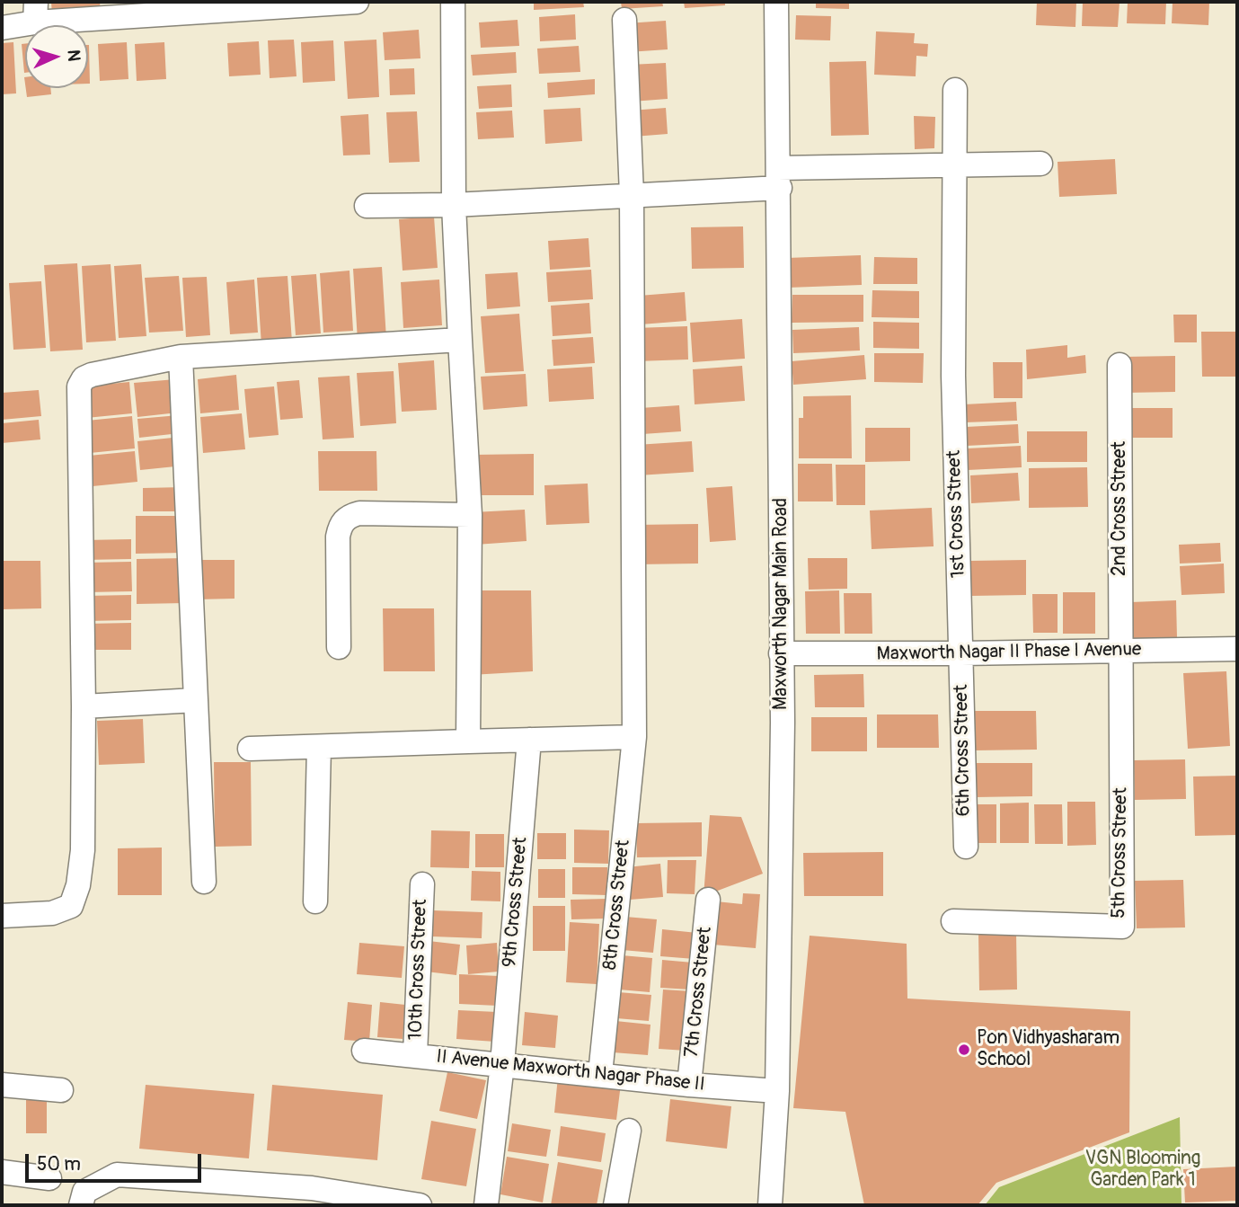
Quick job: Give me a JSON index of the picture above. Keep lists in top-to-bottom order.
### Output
{
  "streets": {
    "street": [
      "2nd Cross Street",
      "1st Cross Street",
      "Maxworth Nagar Main Road",
      "Maxworth Nagar II Phase I Avenue",
      "6th Cross Street",
      "5th Cross Street",
      "9th Cross Street",
      "8th Cross Street",
      "10th Cross Street",
      "7th Cross Street",
      "II Avenue Maxworth Nagar Phase II"
    ]
  },
  "crossings": [
    ["2nd Cross Street", "Maxworth Nagar II Phase I Avenue"],
    ["2nd Cross Street", "5th Cross Street"],
    ["1st Cross Street", "Maxworth Nagar II Phase I Avenue"],
    ["1st Cross Street", "6th Cross Street"],
    ["Maxworth Nagar Main Road", "Maxworth Nagar II Phase I Avenue"],
    ["Maxworth Nagar Main Road", "II Avenue Maxworth Nagar Phase II"],
    ["Maxworth Nagar II Phase I Avenue", "6th Cross Street"],
    ["Maxworth Nagar II Phase I Avenue", "5th Cross Street"],
    ["9th Cross Street", "II Avenue Maxworth Nagar Phase II"],
    ["8th Cross Street", "II Avenue Maxworth Nagar Phase II"],
    ["10th Cross Street", "II Avenue Maxworth Nagar Phase II"],
    ["7th Cross Street", "II Avenue Maxworth Nagar Phase II"]
  ],
  "parks": ["VGN Blooming Garden Park 1"],
  "places": ["Pon Vidhyasharam School"],
  "scale_bar": "50 m",
  "north": "right"
}
